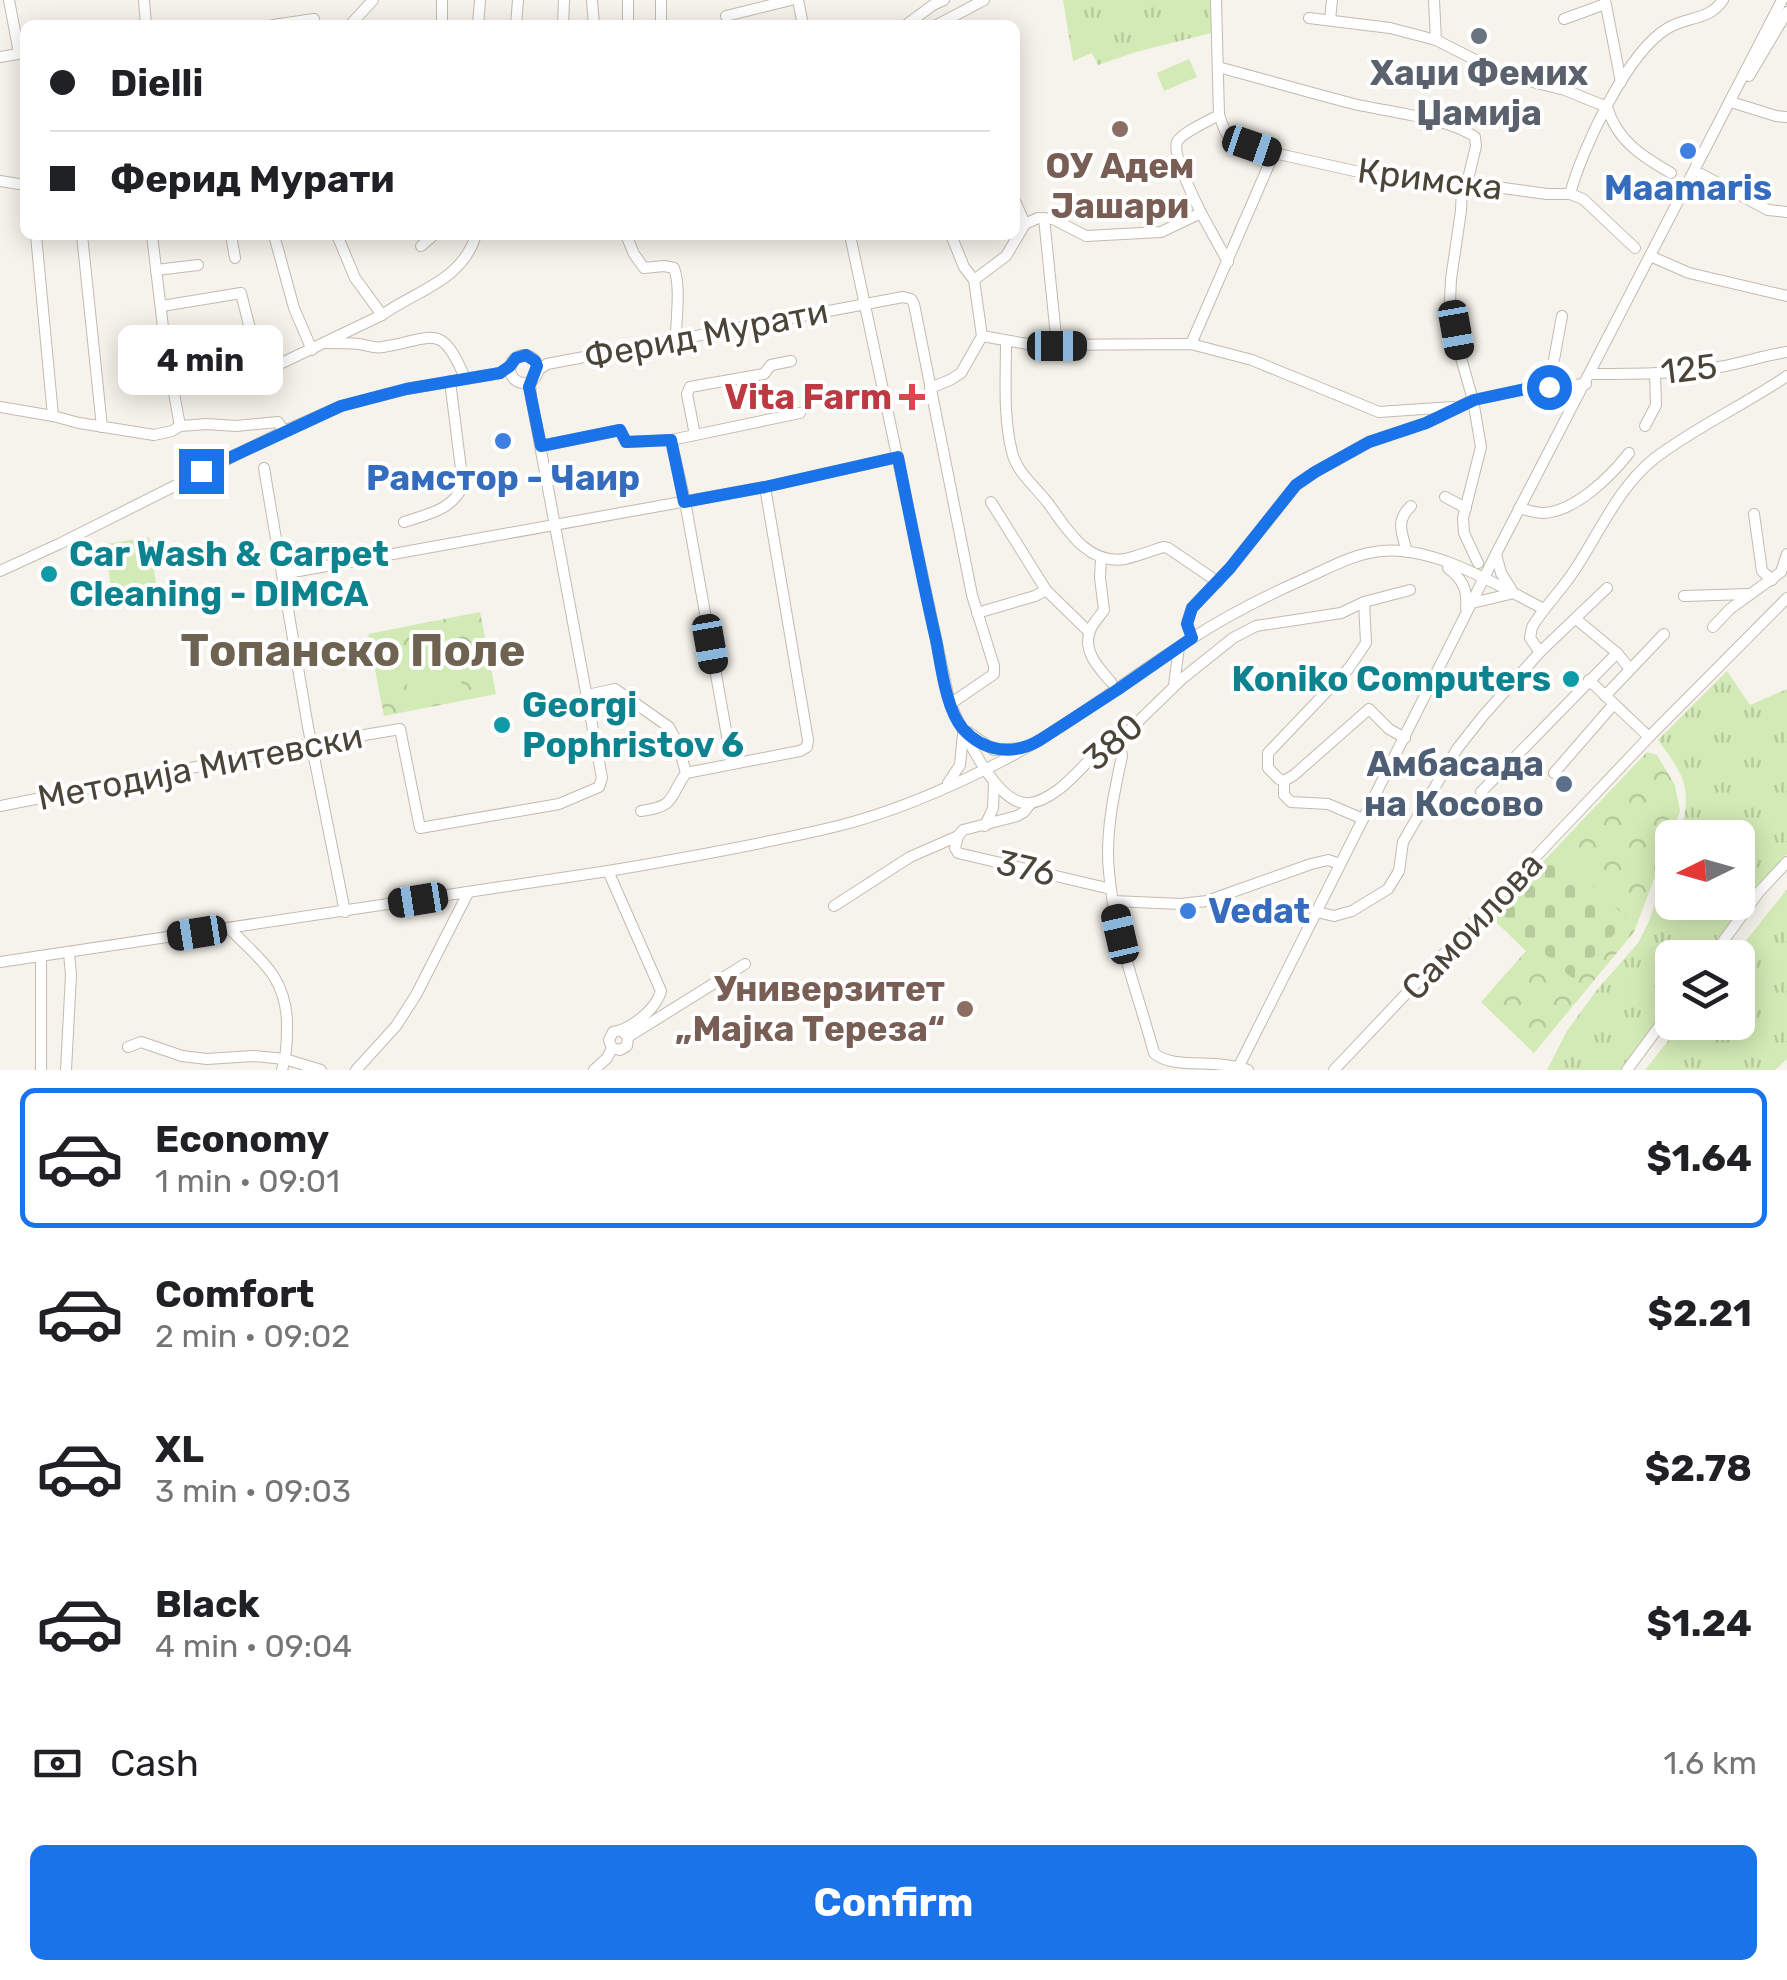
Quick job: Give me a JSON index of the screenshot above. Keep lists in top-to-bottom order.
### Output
{
  "streets": {
    "street": [
      "Кримска",
      "Ферид Мурати",
      "125",
      "380",
      "Методија Митевски",
      "376",
      "Самоилова"
    ]
  },
  "crossings": [
    ["380", "376"]
  ],
  "districts": ["Топанско Поле"],
  "places": {
    "other": [
      "Хаџи Фемих Џамија",
      "ОУ Адем Јашари",
      "Maamaris",
      "Рамстор - Чаир",
      "Car Wash & Carpet Cleaning - DIMCA",
      "Koniko Computers",
      "Georgi Pophristov 6",
      "Амбасада на Косово",
      "Vedat",
      "Универзитет „Мајка Тереза“"
    ],
    "health": ["Vita Farm"]
  },
  "north": "left",
  "page": {
    "banner": ["Dielli", "Ферид Мурати"],
    "bubble": "4 min",
    "list": [
      {
        "name": "Economy",
        "note": "1 min · 09:01",
        "value": "$1.64"
      },
      {
        "name": "Comfort",
        "note": "2 min · 09:02",
        "value": "$2.21"
      },
      {
        "name": "XL",
        "note": "3 min · 09:03",
        "value": "$2.78"
      },
      {
        "name": "Black",
        "note": "4 min · 09:04",
        "value": "$1.24"
      }
    ],
    "pay": ["Cash", "1.6 km"],
    "buttons": "Confirm"
  }
}
